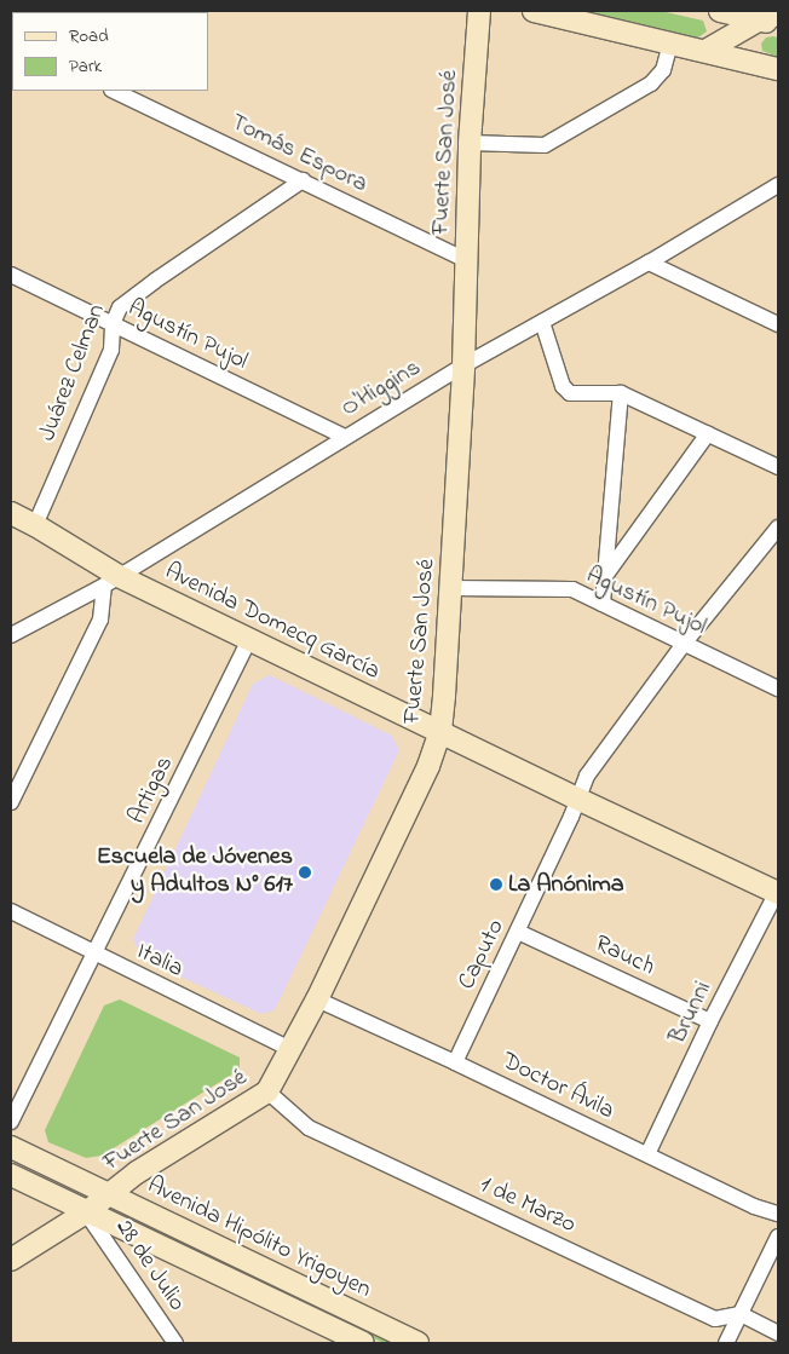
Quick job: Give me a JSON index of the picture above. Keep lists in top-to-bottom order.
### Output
{
  "streets": {
    "main road": ["Fuerte San José", "Avenida Domecq García", "Avenida Hipólito Yrigoyen"],
    "street": [
      "Tomás Espora",
      "Agustín Pujol",
      "Juárez Celman",
      "O'Higgins",
      "Artigas",
      "Caputo",
      "Rauch",
      "Italia",
      "Brunni",
      "Doctor Ávila",
      "1 de Marzo",
      "28 de Julio"
    ]
  },
  "crossings": [
    ["Fuerte San José", "Tomás Espora"],
    ["Fuerte San José", "Agustín Pujol"],
    ["Fuerte San José", "O'Higgins"],
    ["Fuerte San José", "Avenida Domecq García"],
    ["Fuerte San José", "Italia"],
    ["Fuerte San José", "Doctor Ávila"],
    ["Fuerte San José", "1 de Marzo"],
    ["Fuerte San José", "Avenida Hipólito Yrigoyen"],
    ["Fuerte San José", "28 de Julio"],
    ["Tomás Espora", "Juárez Celman"],
    ["Agustín Pujol", "Juárez Celman"],
    ["Agustín Pujol", "O'Higgins"],
    ["Agustín Pujol", "Caputo"],
    ["Juárez Celman", "Avenida Domecq García"],
    ["O'Higgins", "Avenida Domecq García"],
    ["Avenida Domecq García", "Artigas"],
    ["Avenida Domecq García", "Caputo"],
    ["Avenida Domecq García", "Brunni"],
    ["Artigas", "Italia"],
    ["Caputo", "Rauch"],
    ["Caputo", "Doctor Ávila"],
    ["Rauch", "Brunni"],
    ["Brunni", "Doctor Ávila"],
    ["Avenida Hipólito Yrigoyen", "28 de Julio"]
  ],
  "places": ["Escuela de Jóvenes y Adultos N° 617", "La Anónima"],
  "legend": ["Road", "Park"]
}
